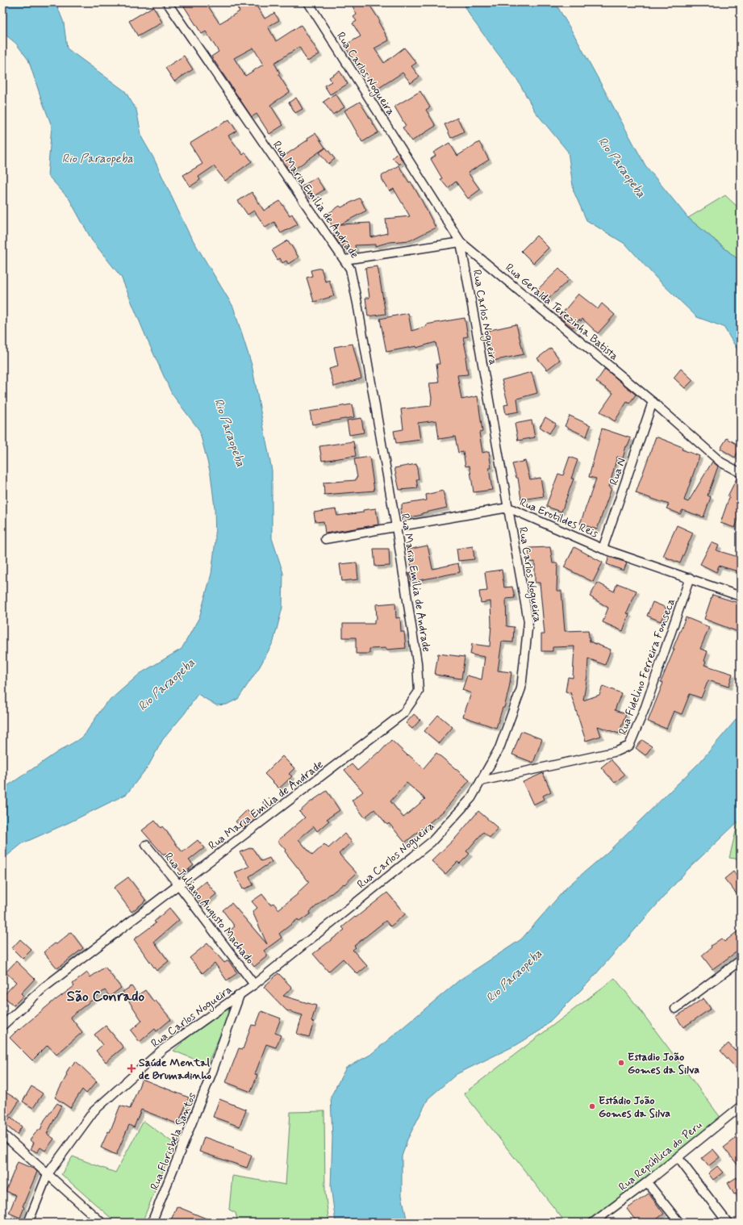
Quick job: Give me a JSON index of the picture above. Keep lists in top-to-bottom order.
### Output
{
  "streets": {
    "street": [
      "Rua Carlos Nogueira",
      "Rua Maria Emília de Andrade",
      "Rua Geralda Terezinha Batista",
      "Rua N",
      "Rua Erotildes Reis",
      "Rua Fidelino Ferreira Fonseca",
      "Rua Juliano Augusto Machado",
      "Rua Florisbela Santos",
      "Rua República do Peru"
    ]
  },
  "crossings": [
    ["Rua Carlos Nogueira", "Rua Geralda Terezinha Batista"],
    ["Rua Carlos Nogueira", "Rua Erotildes Reis"],
    ["Rua Carlos Nogueira", "Rua Fidelino Ferreira Fonseca"],
    ["Rua Carlos Nogueira", "Rua Juliano Augusto Machado"],
    ["Rua Carlos Nogueira", "Rua Florisbela Santos"],
    ["Rua Maria Emília de Andrade", "Rua Erotildes Reis"],
    ["Rua Maria Emília de Andrade", "Rua Juliano Augusto Machado"],
    ["Rua Geralda Terezinha Batista", "Rua N"],
    ["Rua N", "Rua Erotildes Reis"],
    ["Rua Erotildes Reis", "Rua Fidelino Ferreira Fonseca"]
  ],
  "districts": ["São Conrado"],
  "water": ["Rio Paraopeba"],
  "places": {
    "other": ["Estadio João Gomes da Silva", "Estádio João Gomes da Silva"],
    "health": ["Saúde Mental de Brumadinho"]
  }
}
